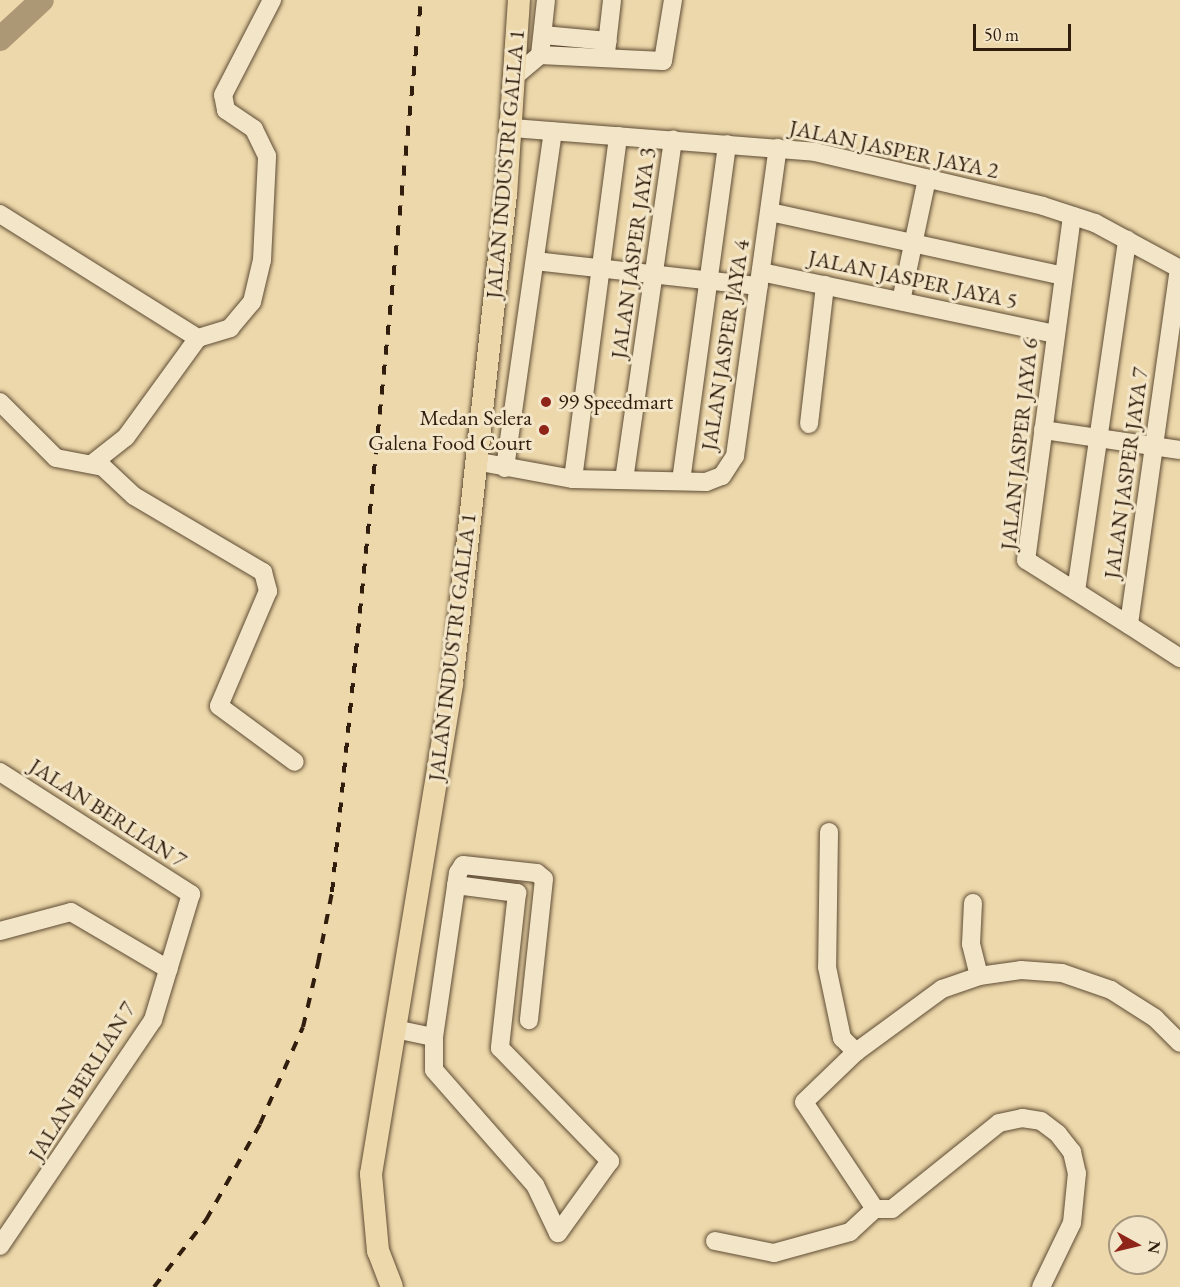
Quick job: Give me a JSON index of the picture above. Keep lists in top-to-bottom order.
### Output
{
  "streets": {
    "main road": ["JALAN INDUSTRI GALLA 1"],
    "street": [
      "JALAN JASPER JAYA 2",
      "JALAN JASPER JAYA 3",
      "JALAN JASPER JAYA 5",
      "JALAN JASPER JAYA 4",
      "JALAN JASPER JAYA 6",
      "JALAN JASPER JAYA 7",
      "JALAN BERLIAN 7"
    ]
  },
  "crossings": [
    ["JALAN JASPER JAYA 2", "JALAN INDUSTRI GALLA 1"],
    ["JALAN JASPER JAYA 2", "JALAN JASPER JAYA 3"],
    ["JALAN JASPER JAYA 2", "JALAN JASPER JAYA 4"],
    ["JALAN JASPER JAYA 2", "JALAN JASPER JAYA 6"],
    ["JALAN JASPER JAYA 2", "JALAN JASPER JAYA 7"],
    ["JALAN INDUSTRI GALLA 1", "JALAN JASPER JAYA 4"],
    ["JALAN JASPER JAYA 3", "JALAN JASPER JAYA 5"],
    ["JALAN JASPER JAYA 3", "JALAN JASPER JAYA 4"],
    ["JALAN JASPER JAYA 5", "JALAN JASPER JAYA 4"],
    ["JALAN JASPER JAYA 5", "JALAN JASPER JAYA 6"],
    ["JALAN JASPER JAYA 6", "JALAN JASPER JAYA 7"]
  ],
  "places": ["99 Speedmart", "Medan Selera Galena Food Court"],
  "scale_bar": "50 m",
  "north": "right"
}
